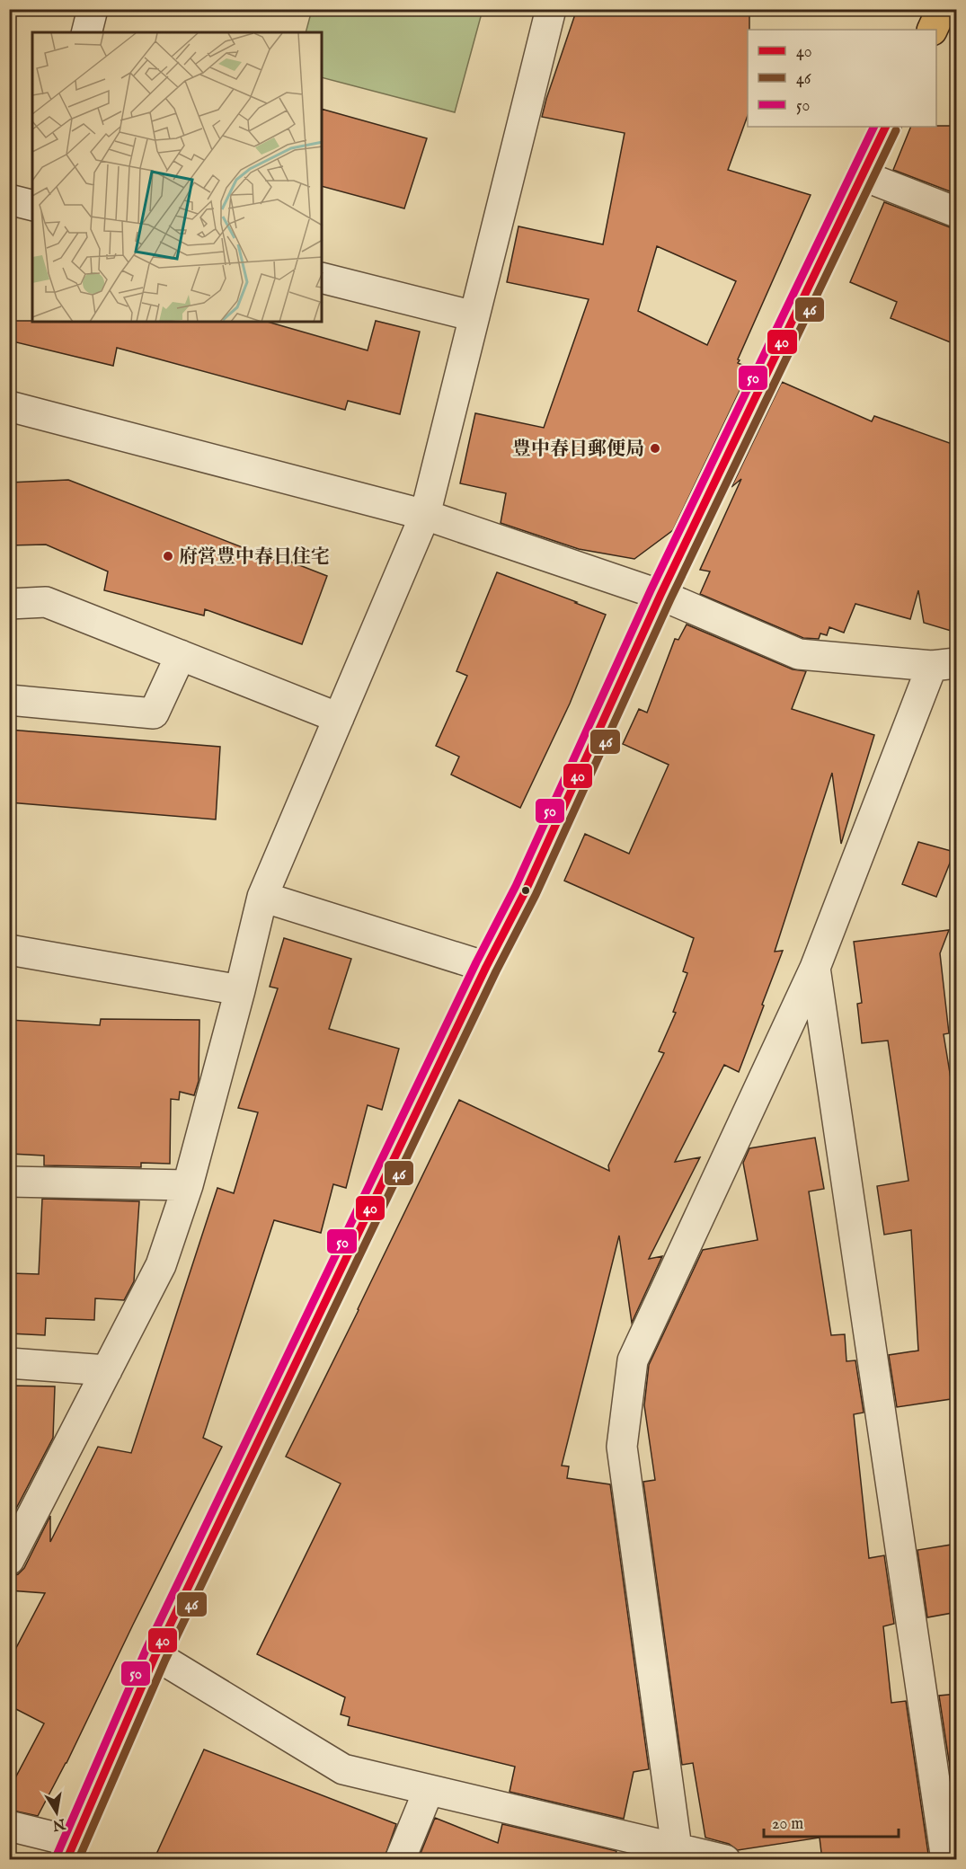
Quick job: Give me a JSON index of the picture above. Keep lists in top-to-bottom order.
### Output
{
  "places": ["豊中春日郵便局", "府営豊中春日住宅"],
  "lines": ["transit line 40", "transit line 50", "transit line 46"],
  "legend": ["40", "46", "50"],
  "scale_bar": "20 m",
  "north": "bottom"
}
